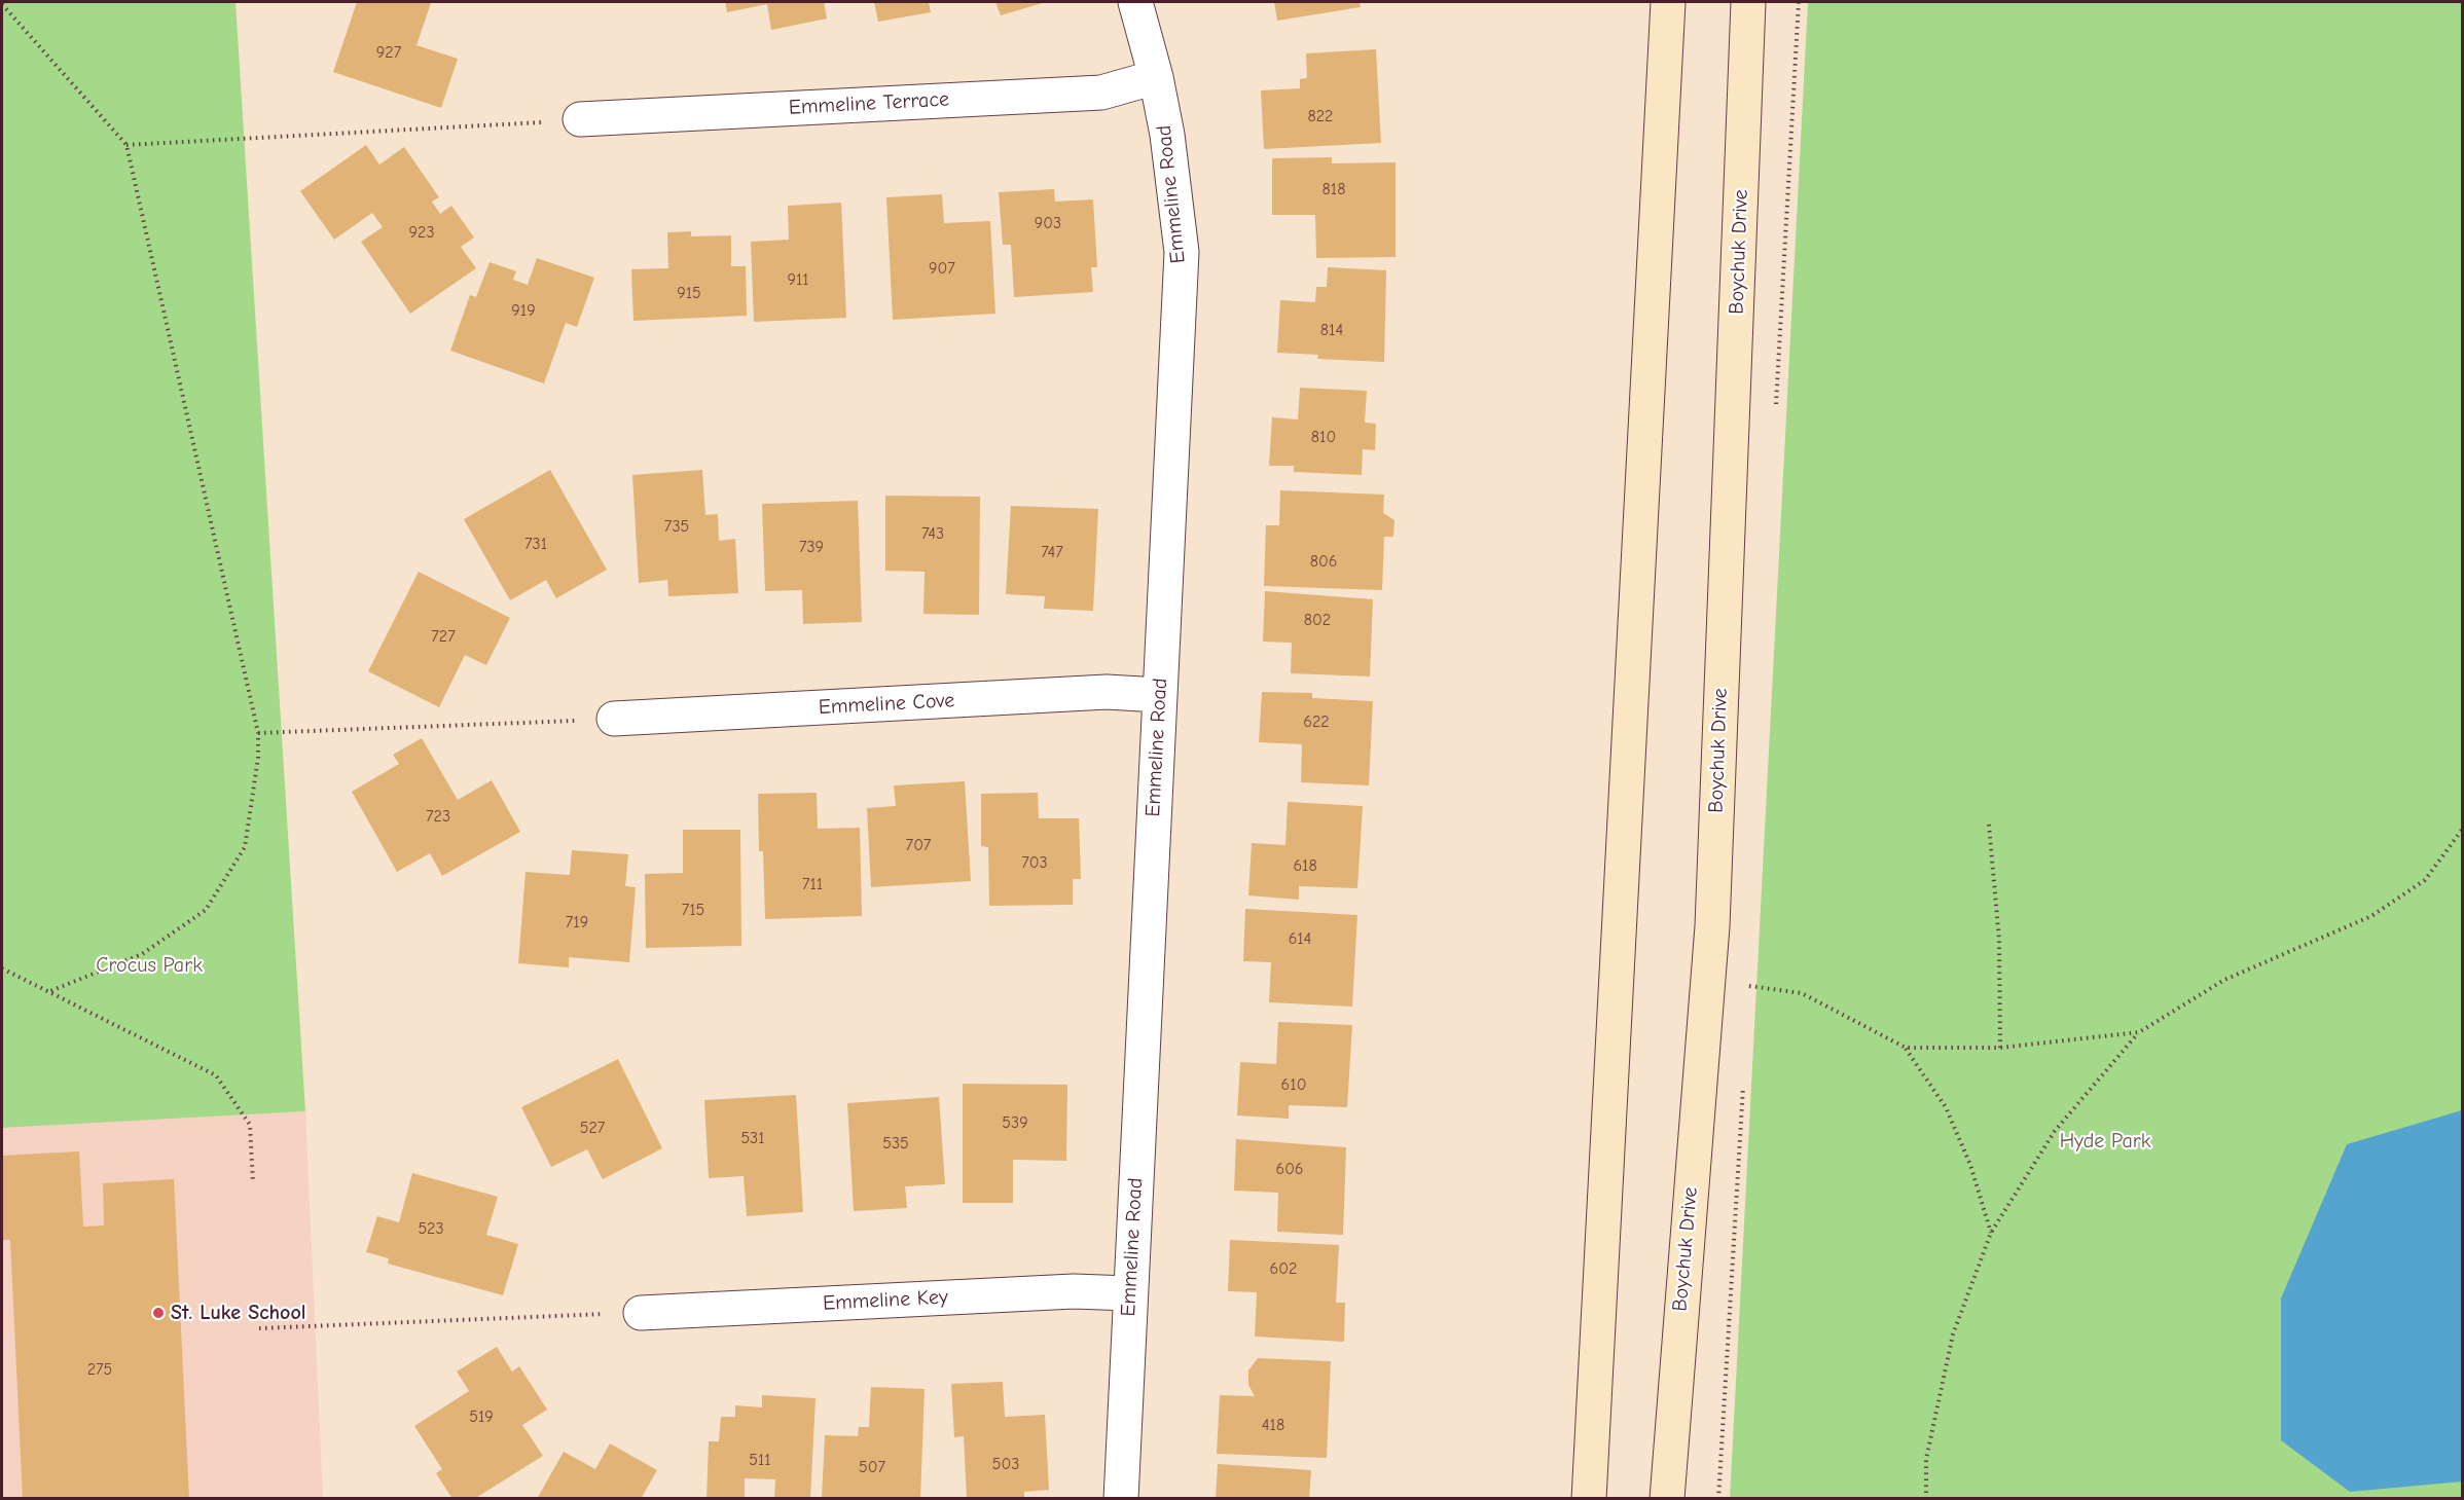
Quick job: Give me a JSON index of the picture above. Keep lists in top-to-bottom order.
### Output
{
  "streets": {
    "main road": ["Boychuk Drive"],
    "street": [
      "Emmeline Terrace",
      "Emmeline Road",
      "Emmeline Cove",
      "Emmeline Key"
    ]
  },
  "crossings": [
    ["Emmeline Terrace", "Emmeline Road"],
    ["Emmeline Road", "Emmeline Cove"],
    ["Emmeline Road", "Emmeline Key"]
  ],
  "parks": ["Crocus Park", "Hyde Park"],
  "places": ["St. Luke School"],
  "house_numbers": [
    "927",
    "822",
    "818",
    "903",
    "923",
    "907",
    "911",
    "915",
    "919",
    "814",
    "810",
    "735",
    "743",
    "731",
    "739",
    "747",
    "806",
    "802",
    "727",
    "622",
    "723",
    "707",
    "703",
    "618",
    "711",
    "715",
    "719",
    "614",
    "610",
    "539",
    "527",
    "531",
    "535",
    "606",
    "523",
    "602",
    "275",
    "519",
    "418",
    "511",
    "503",
    "507"
  ]
}
